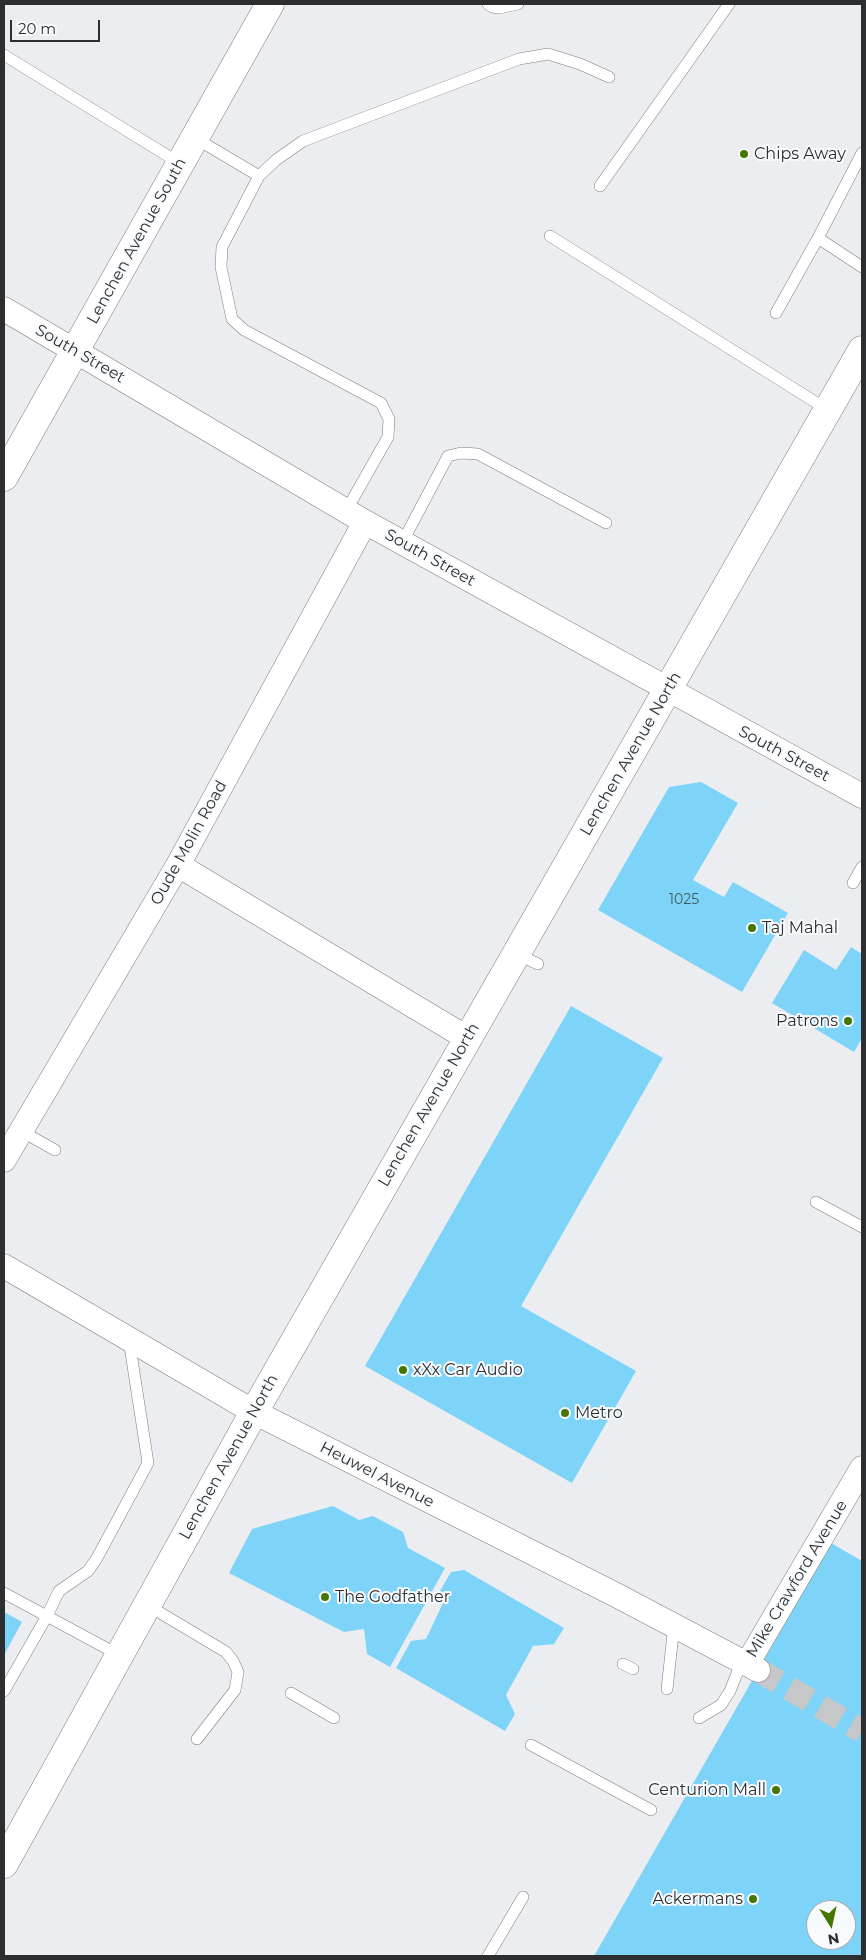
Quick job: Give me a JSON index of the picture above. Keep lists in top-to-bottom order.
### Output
{
  "streets": {
    "main road": ["Lenchen Avenue South", "Lenchen Avenue North"],
    "street": [
      "South Street",
      "Oude Molin Road",
      "Heuwel Avenue",
      "Mike Crawford Avenue"
    ]
  },
  "crossings": [
    ["Lenchen Avenue South", "South Street"],
    ["South Street", "Lenchen Avenue North"],
    ["South Street", "Oude Molin Road"],
    ["Lenchen Avenue North", "Heuwel Avenue"],
    ["Heuwel Avenue", "Mike Crawford Avenue"]
  ],
  "places": [
    "Chips Away",
    "Taj Mahal",
    "Patrons",
    "xXx Car Audio",
    "Metro",
    "The Godfather",
    "Centurion Mall",
    "Ackermans"
  ],
  "house_numbers": ["1025"],
  "scale_bar": "20 m",
  "north": "bottom"
}
